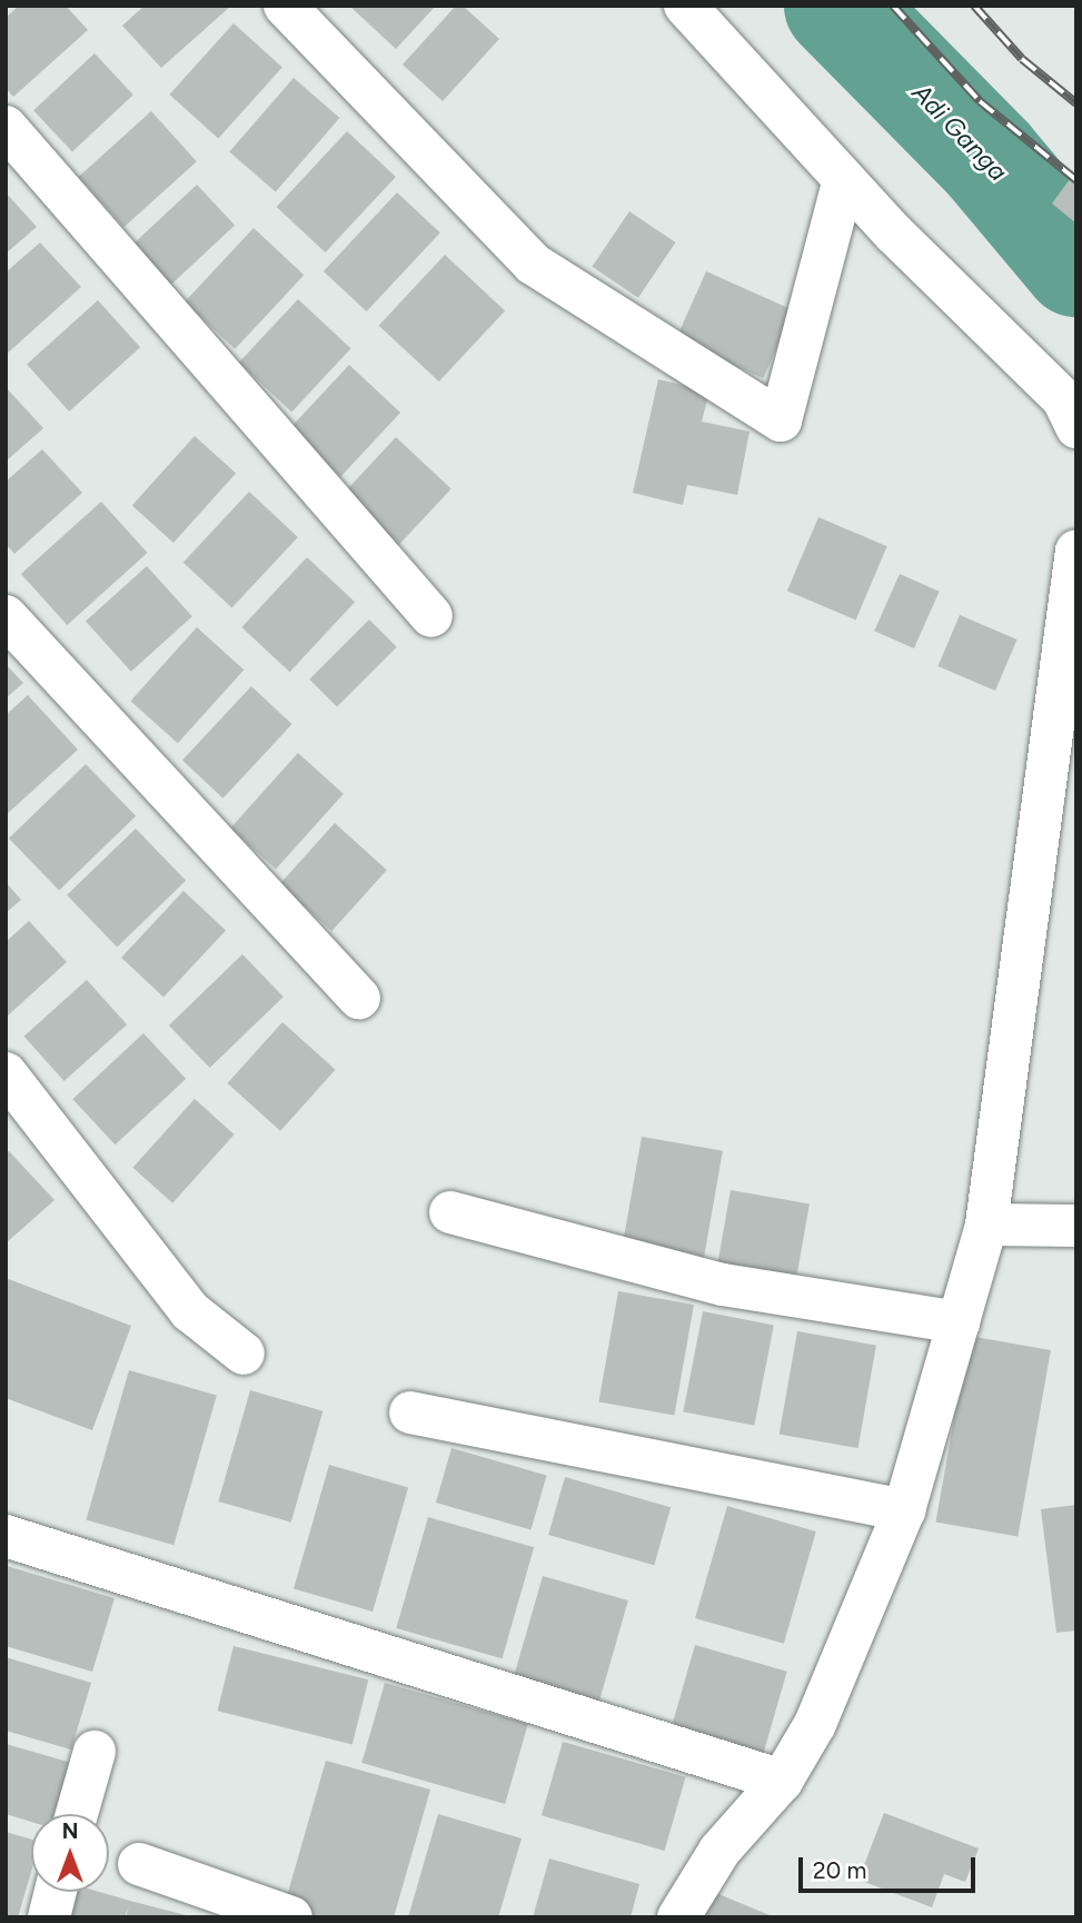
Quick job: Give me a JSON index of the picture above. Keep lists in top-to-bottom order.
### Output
{
  "water": ["Adi Ganga"],
  "scale_bar": "20 m",
  "north": "top"
}
